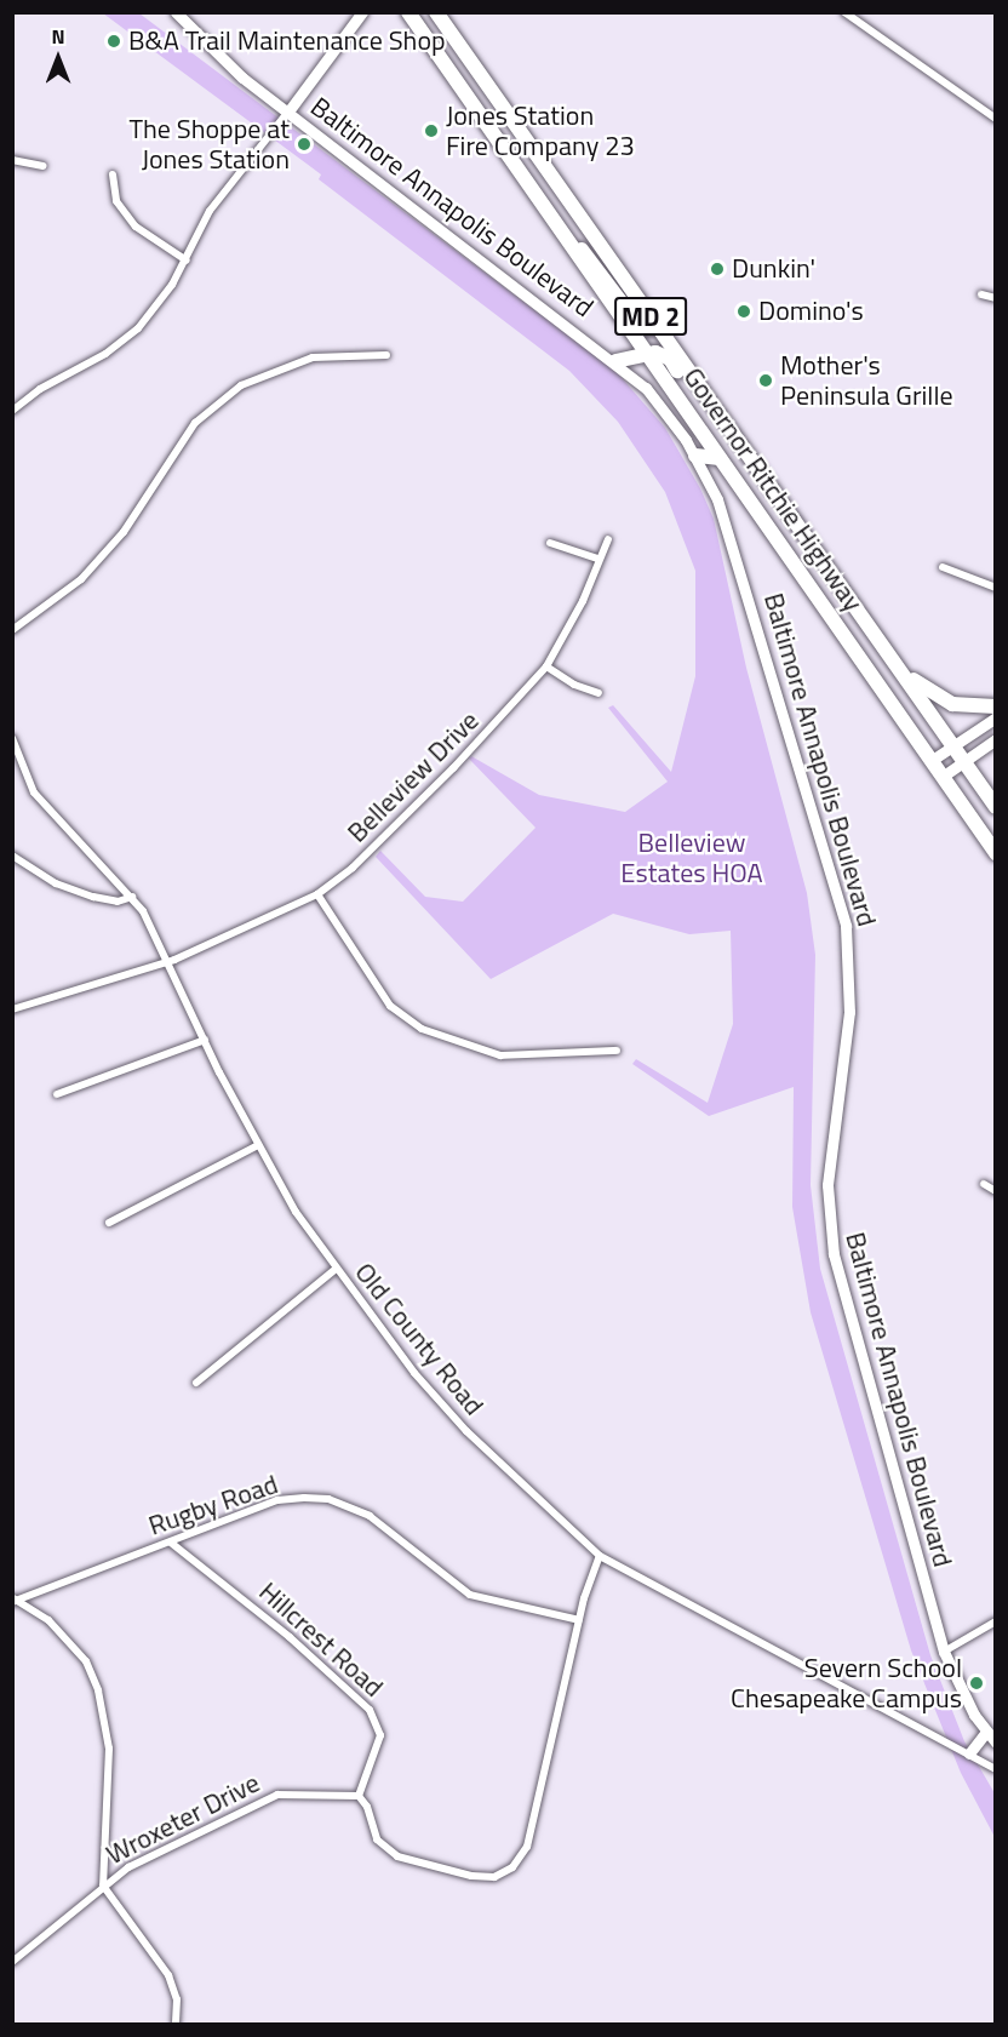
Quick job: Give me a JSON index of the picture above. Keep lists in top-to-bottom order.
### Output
{
  "streets": {
    "highway": ["MD 2", "Governor Ritchie Highway"],
    "street": [
      "Baltimore Annapolis Boulevard",
      "Belleview Drive",
      "Old County Road",
      "Rugby Road",
      "Hillcrest Road",
      "Wroxeter Drive"
    ]
  },
  "crossings": [
    ["Belleview Drive", "Old County Road"],
    ["Rugby Road", "Hillcrest Road"],
    ["Hillcrest Road", "Wroxeter Drive"]
  ],
  "parks": ["Belleview Estates HOA"],
  "places": [
    "B&A Trail Maintenance Shop",
    "Jones Station Fire Company 23",
    "The Shoppe at Jones Station",
    "Dunkin'",
    "Domino's",
    "Mother's Peninsula Grille",
    "Severn School Chesapeake Campus"
  ],
  "north": "top"
}
